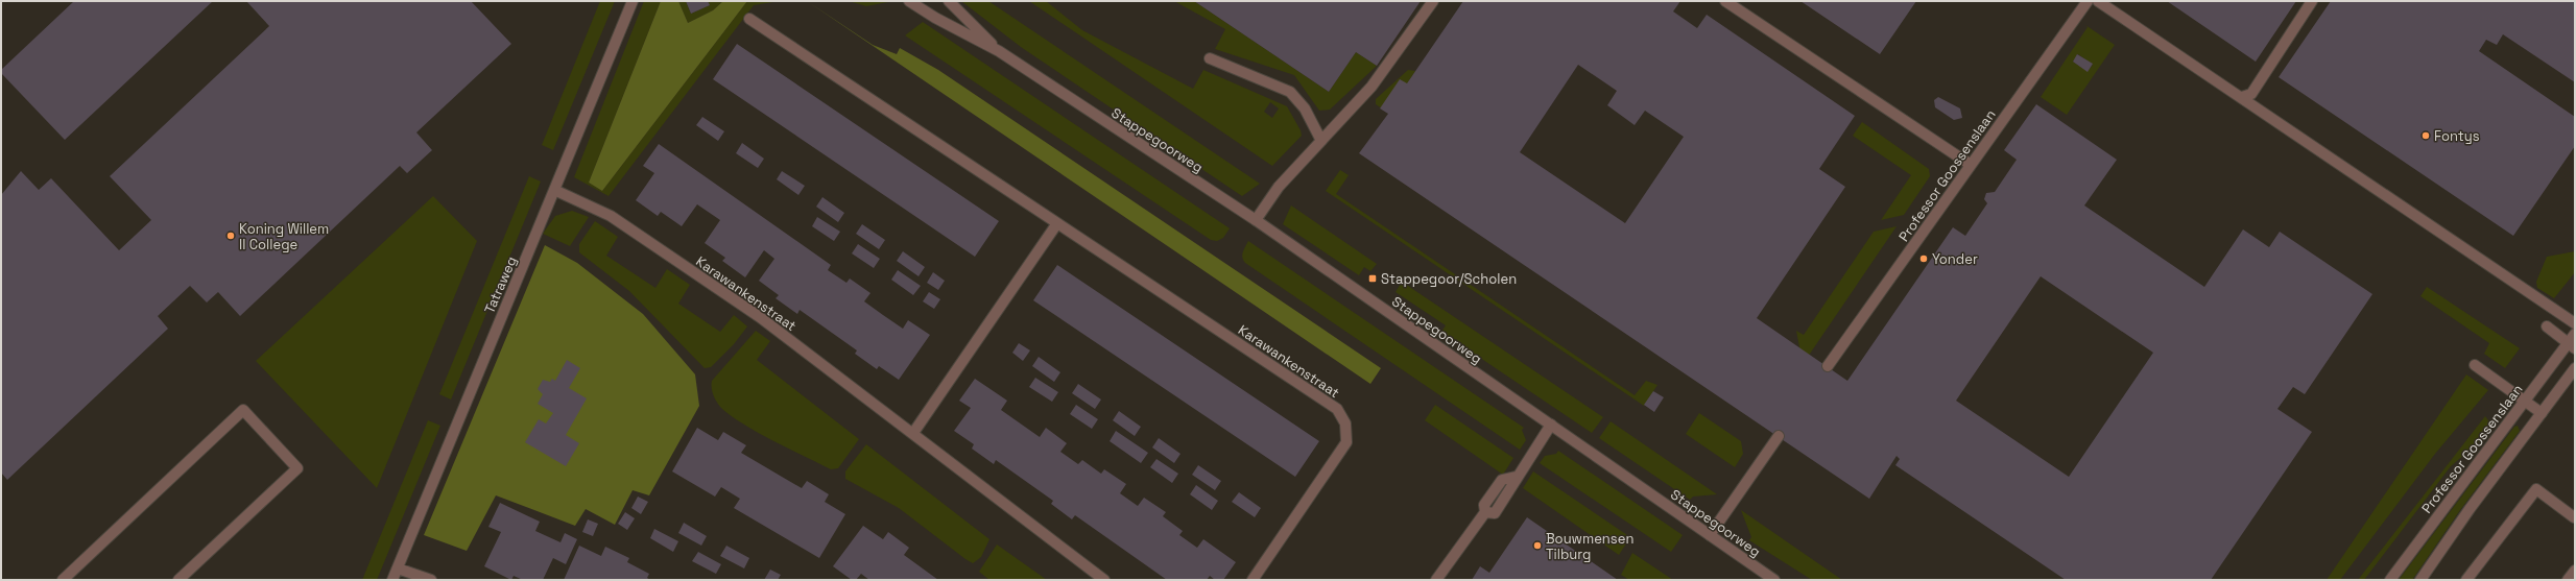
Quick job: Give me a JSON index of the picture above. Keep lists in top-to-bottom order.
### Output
{
  "streets": {
    "street": [
      "Stappegoorweg",
      "Professor Goossenslaan",
      "Tatraweg",
      "Karawankenstraat"
    ]
  },
  "crossings": [
    ["Tatraweg", "Karawankenstraat"]
  ],
  "places": {
    "other": [
      "Fontys",
      "Koning Willem II College",
      "Yonder",
      "Bouwmensen Tilburg"
    ],
    "transit": ["Stappegoor/Scholen"]
  }
}
